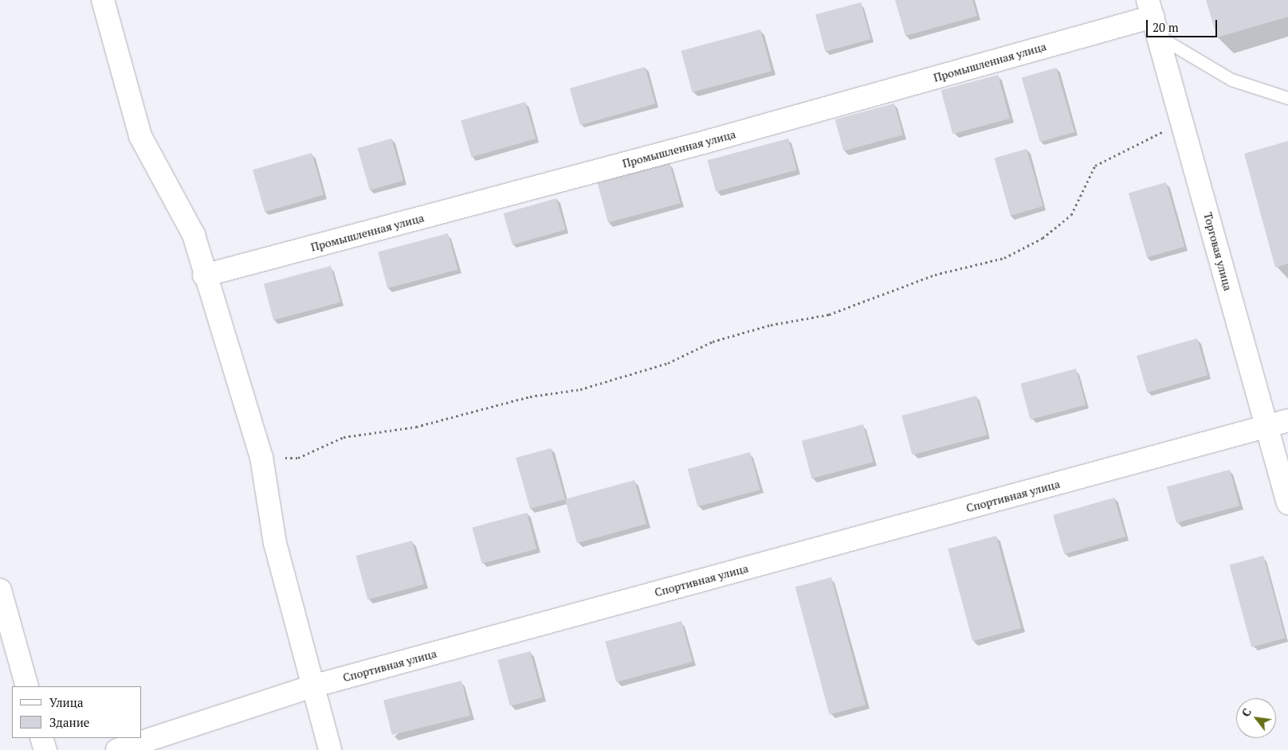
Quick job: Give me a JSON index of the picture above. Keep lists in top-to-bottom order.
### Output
{
  "streets": {
    "street": ["Промышленная улица", "Торговая улица", "Спортивная улица"]
  },
  "crossings": [
    ["Промышленная улица", "Торговая улица"],
    ["Торговая улица", "Спортивная улица"]
  ],
  "legend": ["Улица", "Здание"],
  "scale_bar": "20 m",
  "north": "top left"
}
